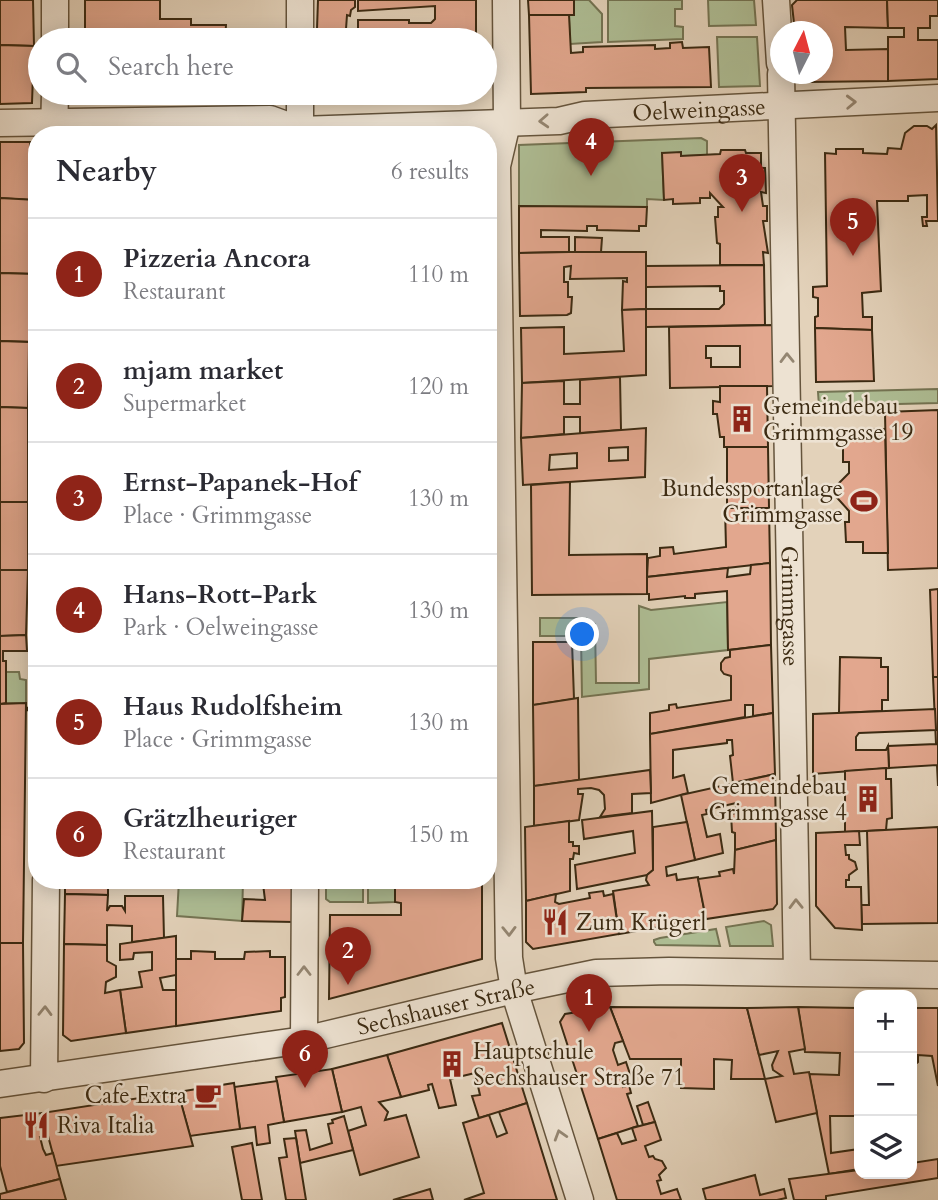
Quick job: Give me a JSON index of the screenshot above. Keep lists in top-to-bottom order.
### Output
{
  "streets": {
    "street": ["Oelweingasse", "Grimmgasse", "Sechshauser Straße"]
  },
  "crossings": [
    ["Oelweingasse", "Grimmgasse"],
    ["Grimmgasse", "Sechshauser Straße"]
  ],
  "one_way": ["Grimmgasse"],
  "places": {
    "building": ["Gemeindebau Grimmgasse 19", "Gemeindebau Grimmgasse 4", "Hauptschule Sechshauser Straße 71"],
    "sports": ["Bundessportanlage Grimmgasse"],
    "restaurant": ["Zum Krügerl", "Riva Italia"],
    "cafe": ["Cafe Extra"]
  },
  "north": "top",
  "page": {
    "search": "Search here",
    "pins": [
      "4",
      "3",
      "5",
      "2",
      "1",
      "6"
    ],
    "heading": ["Nearby", "6 results"],
    "list": [
      {
        "mark": "1",
        "name": "Pizzeria Ancora",
        "note": "Restaurant",
        "value": "110 m"
      },
      {
        "mark": "2",
        "name": "mjam market",
        "note": "Supermarket",
        "value": "120 m"
      },
      {
        "mark": "3",
        "name": "Ernst-Papanek-Hof",
        "note": "Place · Grimmgasse",
        "value": "130 m"
      },
      {
        "mark": "4",
        "name": "Hans-Rott-Park",
        "note": "Park · Oelweingasse",
        "value": "130 m"
      },
      {
        "mark": "5",
        "name": "Haus Rudolfsheim",
        "note": "Place · Grimmgasse",
        "value": "130 m"
      },
      {
        "mark": "6",
        "name": "Grätzlheuriger",
        "note": "Restaurant",
        "value": "150 m"
      }
    ],
    "map_buttons": ["+", "−"]
  }
}
